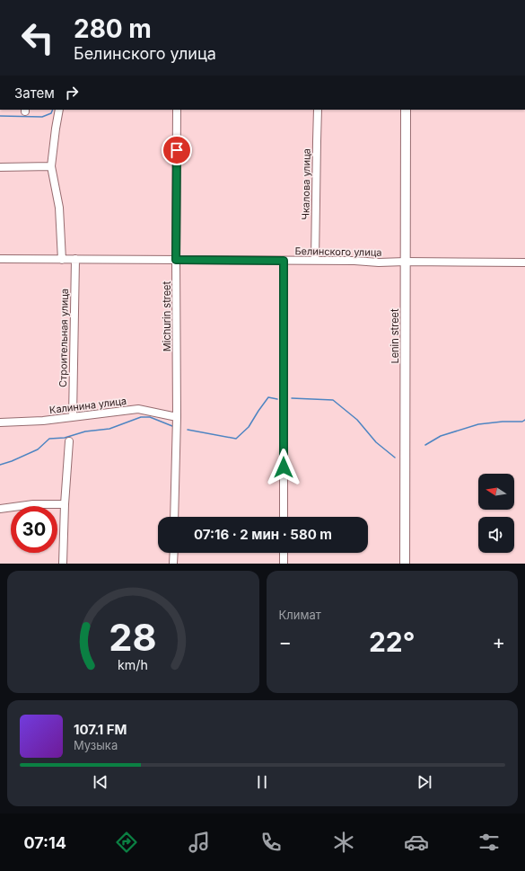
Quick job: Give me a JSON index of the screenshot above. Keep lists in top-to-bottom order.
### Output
{
  "streets": {
    "main road": ["Lenin street"],
    "street": [
      "Чкалова улица",
      "Белинского улица",
      "Michurin street",
      "Строительная улица",
      "Калинина улица"
    ]
  },
  "crossings": [
    ["Чкалова улица", "Белинского улица"],
    ["Белинского улица", "Michurin street"],
    ["Белинского улица", "Lenin street"],
    ["Белинского улица", "Строительная улица"],
    ["Michurin street", "Калинина улица"],
    ["Строительная улица", "Калинина улица"]
  ],
  "north": "left",
  "page": {
    "turn": ["280 m", "Белинского улица"],
    "then": "Затем",
    "limit": "30",
    "trip": "07:16 · 2 мин · 580 m",
    "tile": "Климат",
    "heat": ["−", "22°", "+"],
    "song": ["107.1 FM", "Музыка"],
    "tabs": "07:14",
    "gauge": ["28", "km/h"]
  }
}
